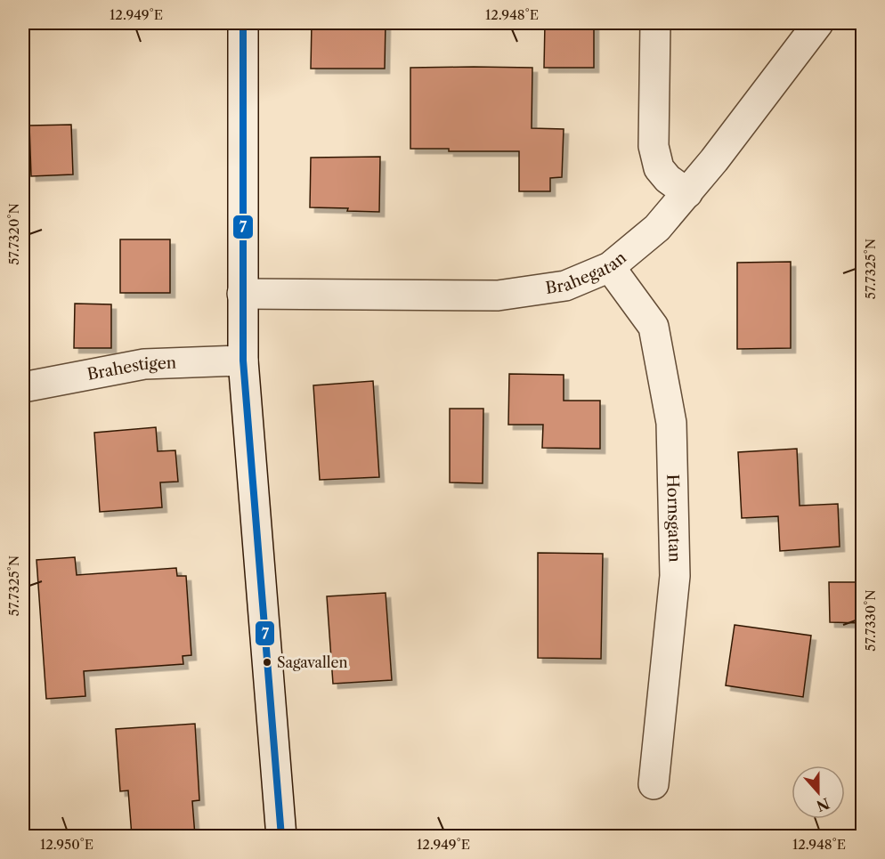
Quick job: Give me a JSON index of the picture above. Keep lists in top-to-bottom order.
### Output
{
  "streets": {
    "street": ["Brahegatan", "Brahestigen", "Hornsgatan"]
  },
  "crossings": [
    ["Brahegatan", "Hornsgatan"]
  ],
  "places": ["Sagavallen"],
  "lines": ["transit line 7"],
  "north": "bottom",
  "coordinates": [
    "12.949°E",
    "12.948°E",
    "57.7320°N",
    "57.7325°N",
    "57.7330°N",
    "12.950°E"
  ]
}
